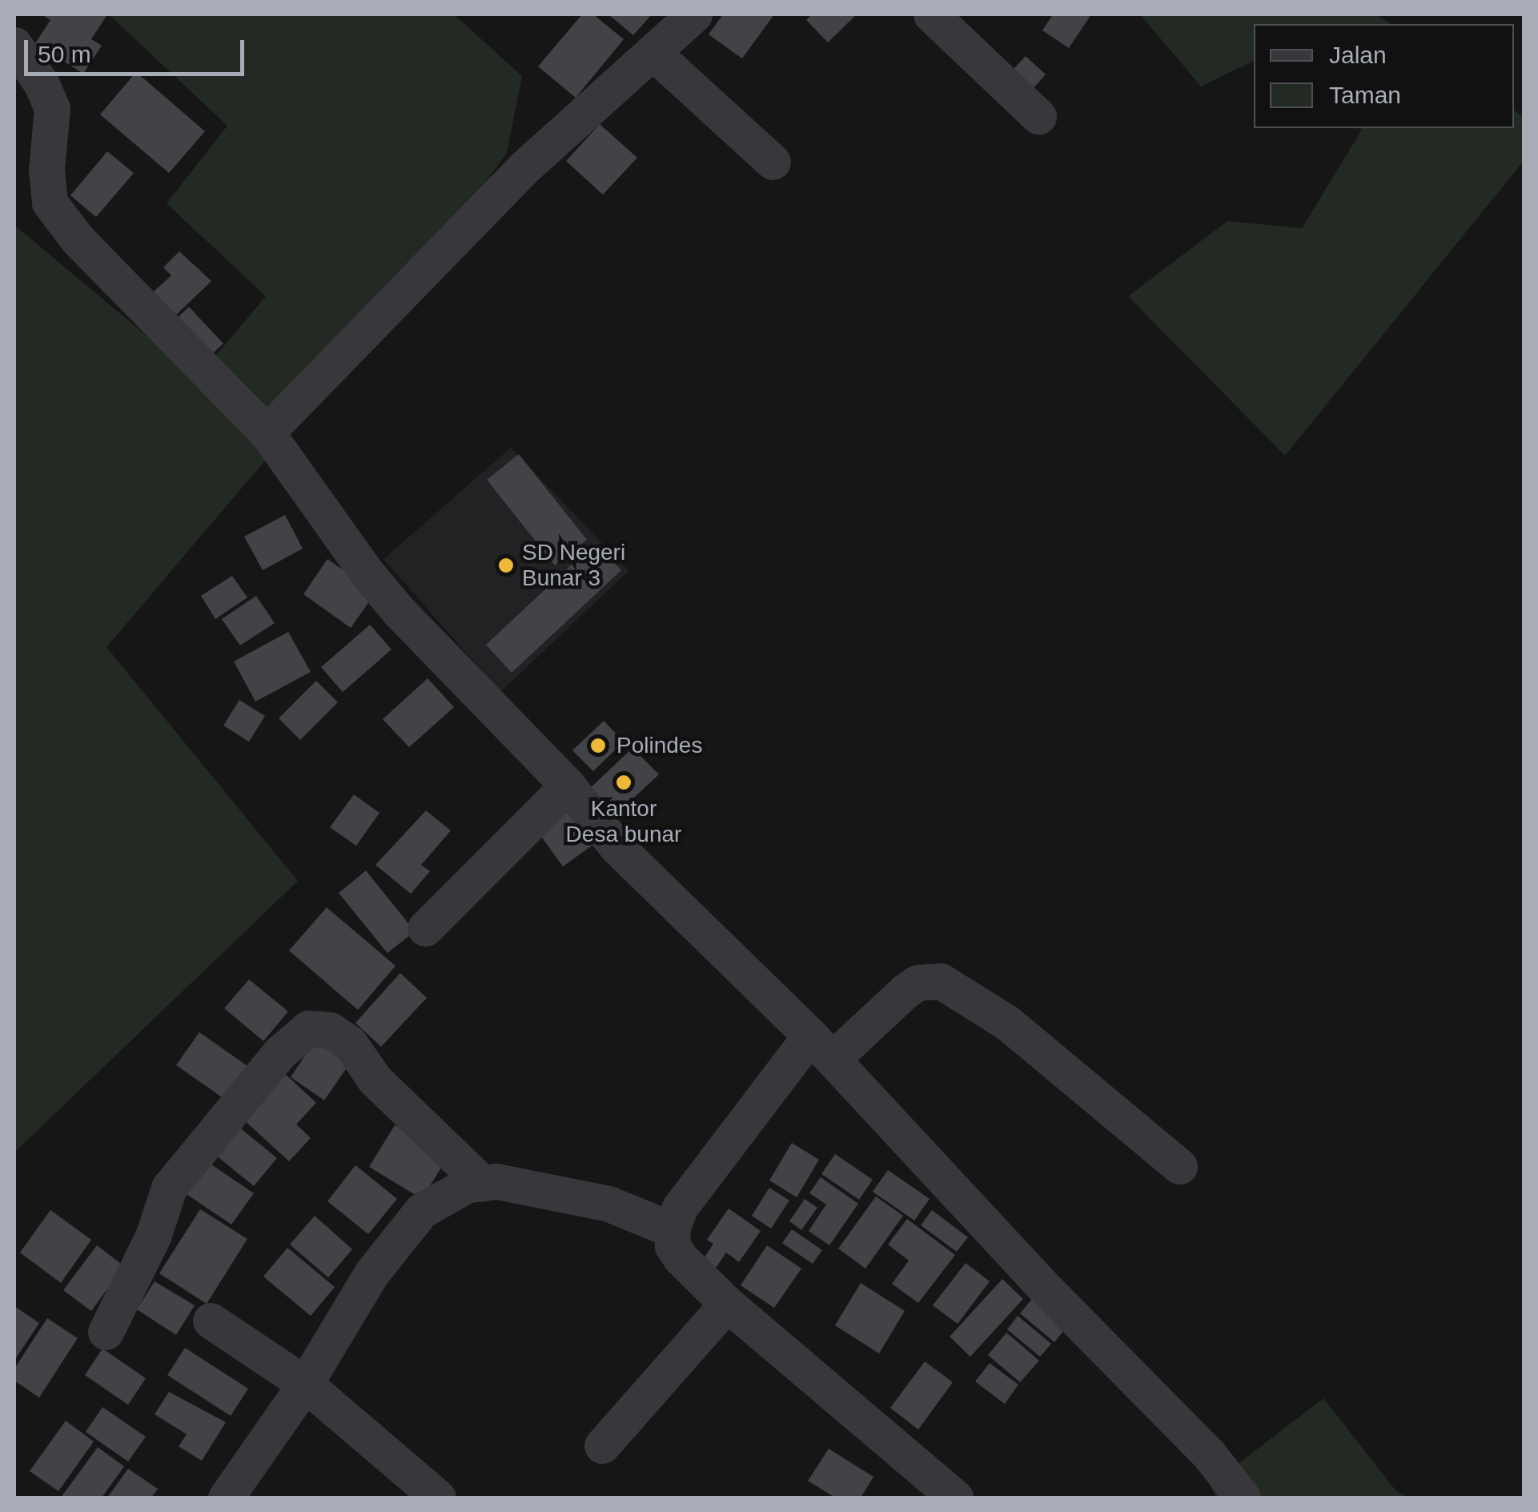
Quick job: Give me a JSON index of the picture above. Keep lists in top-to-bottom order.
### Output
{
  "places": ["SD Negeri Bunar 3", "Polindes", "Kantor Desa bunar"],
  "legend": ["Jalan", "Taman"],
  "scale_bar": "50 m"
}
